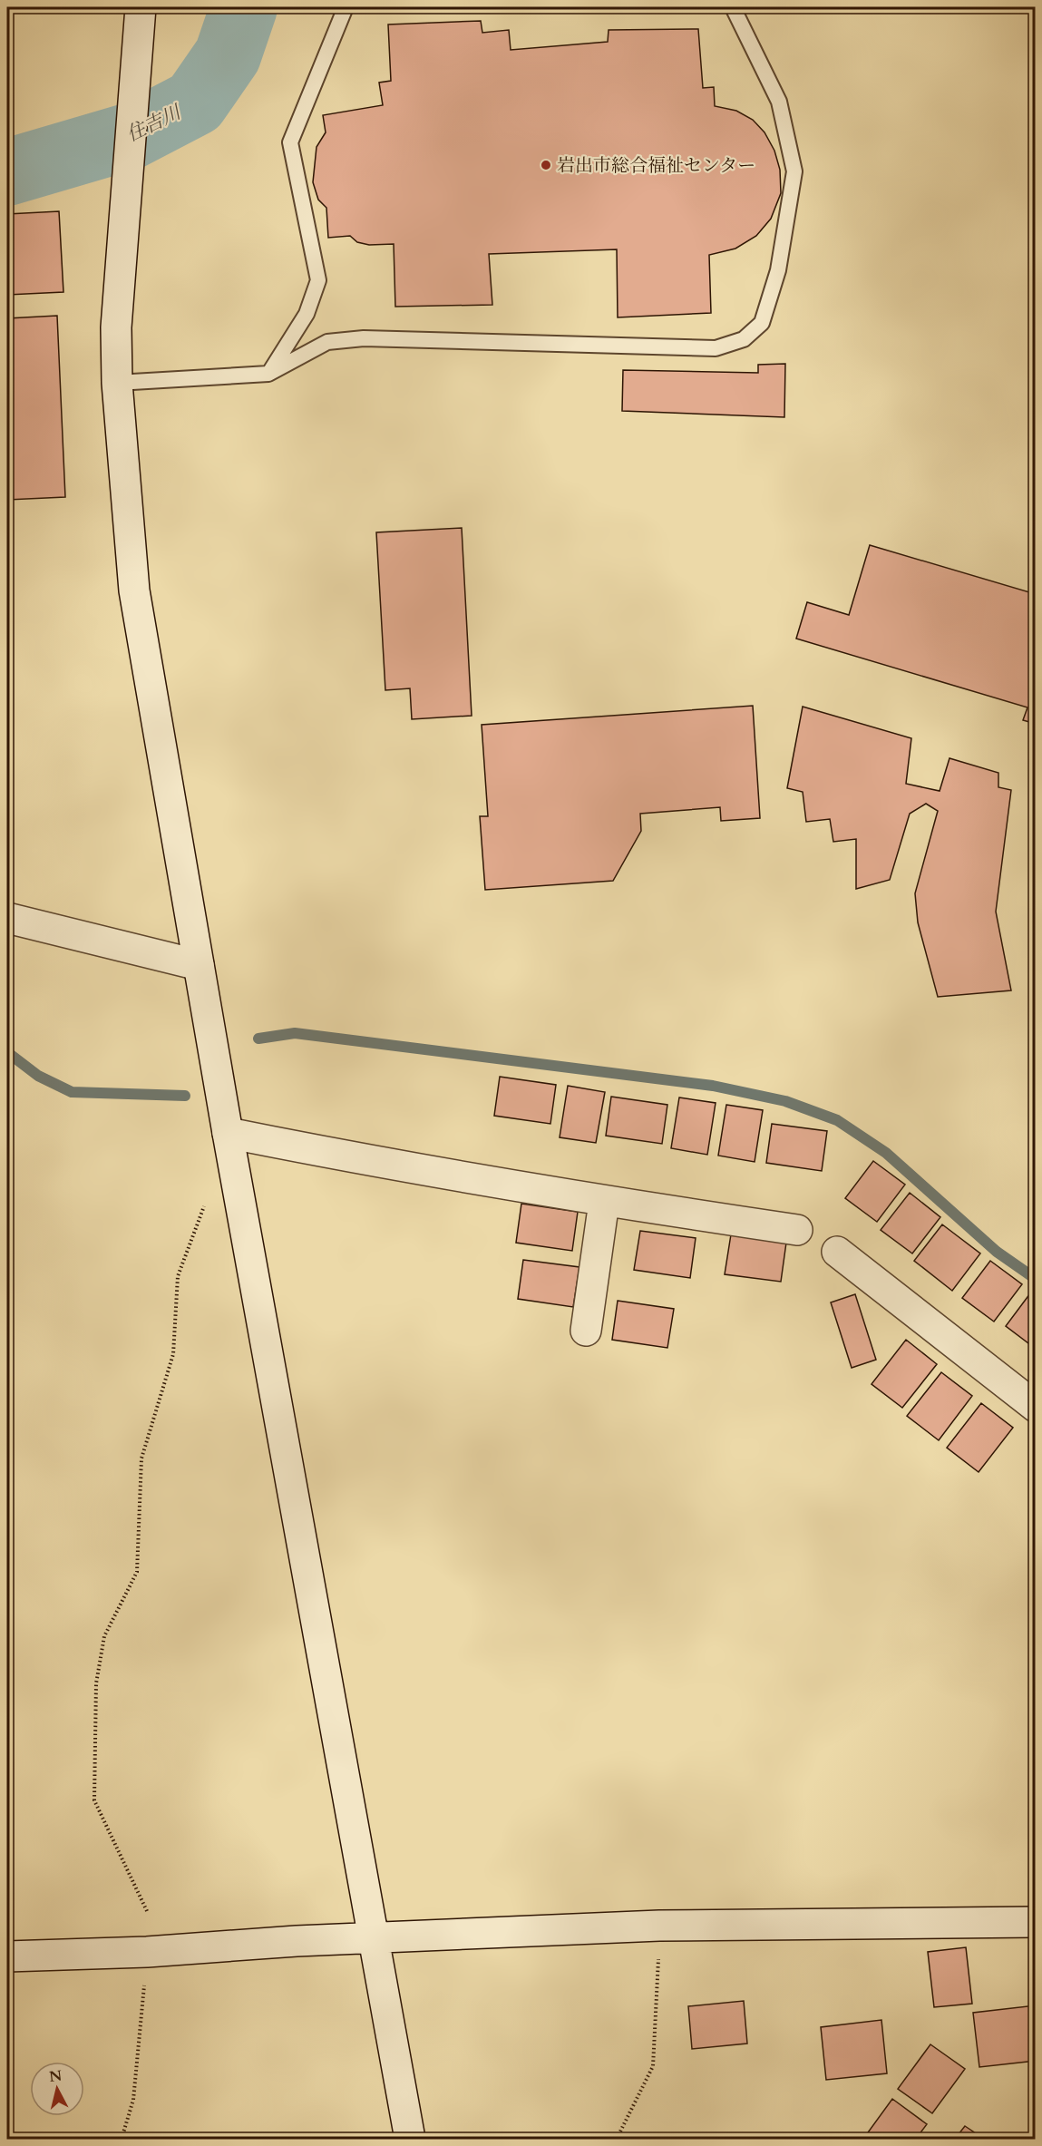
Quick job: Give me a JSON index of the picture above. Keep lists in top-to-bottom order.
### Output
{
  "water": ["住吉川"],
  "places": ["岩出市総合福祉センター"],
  "north": "top"
}
